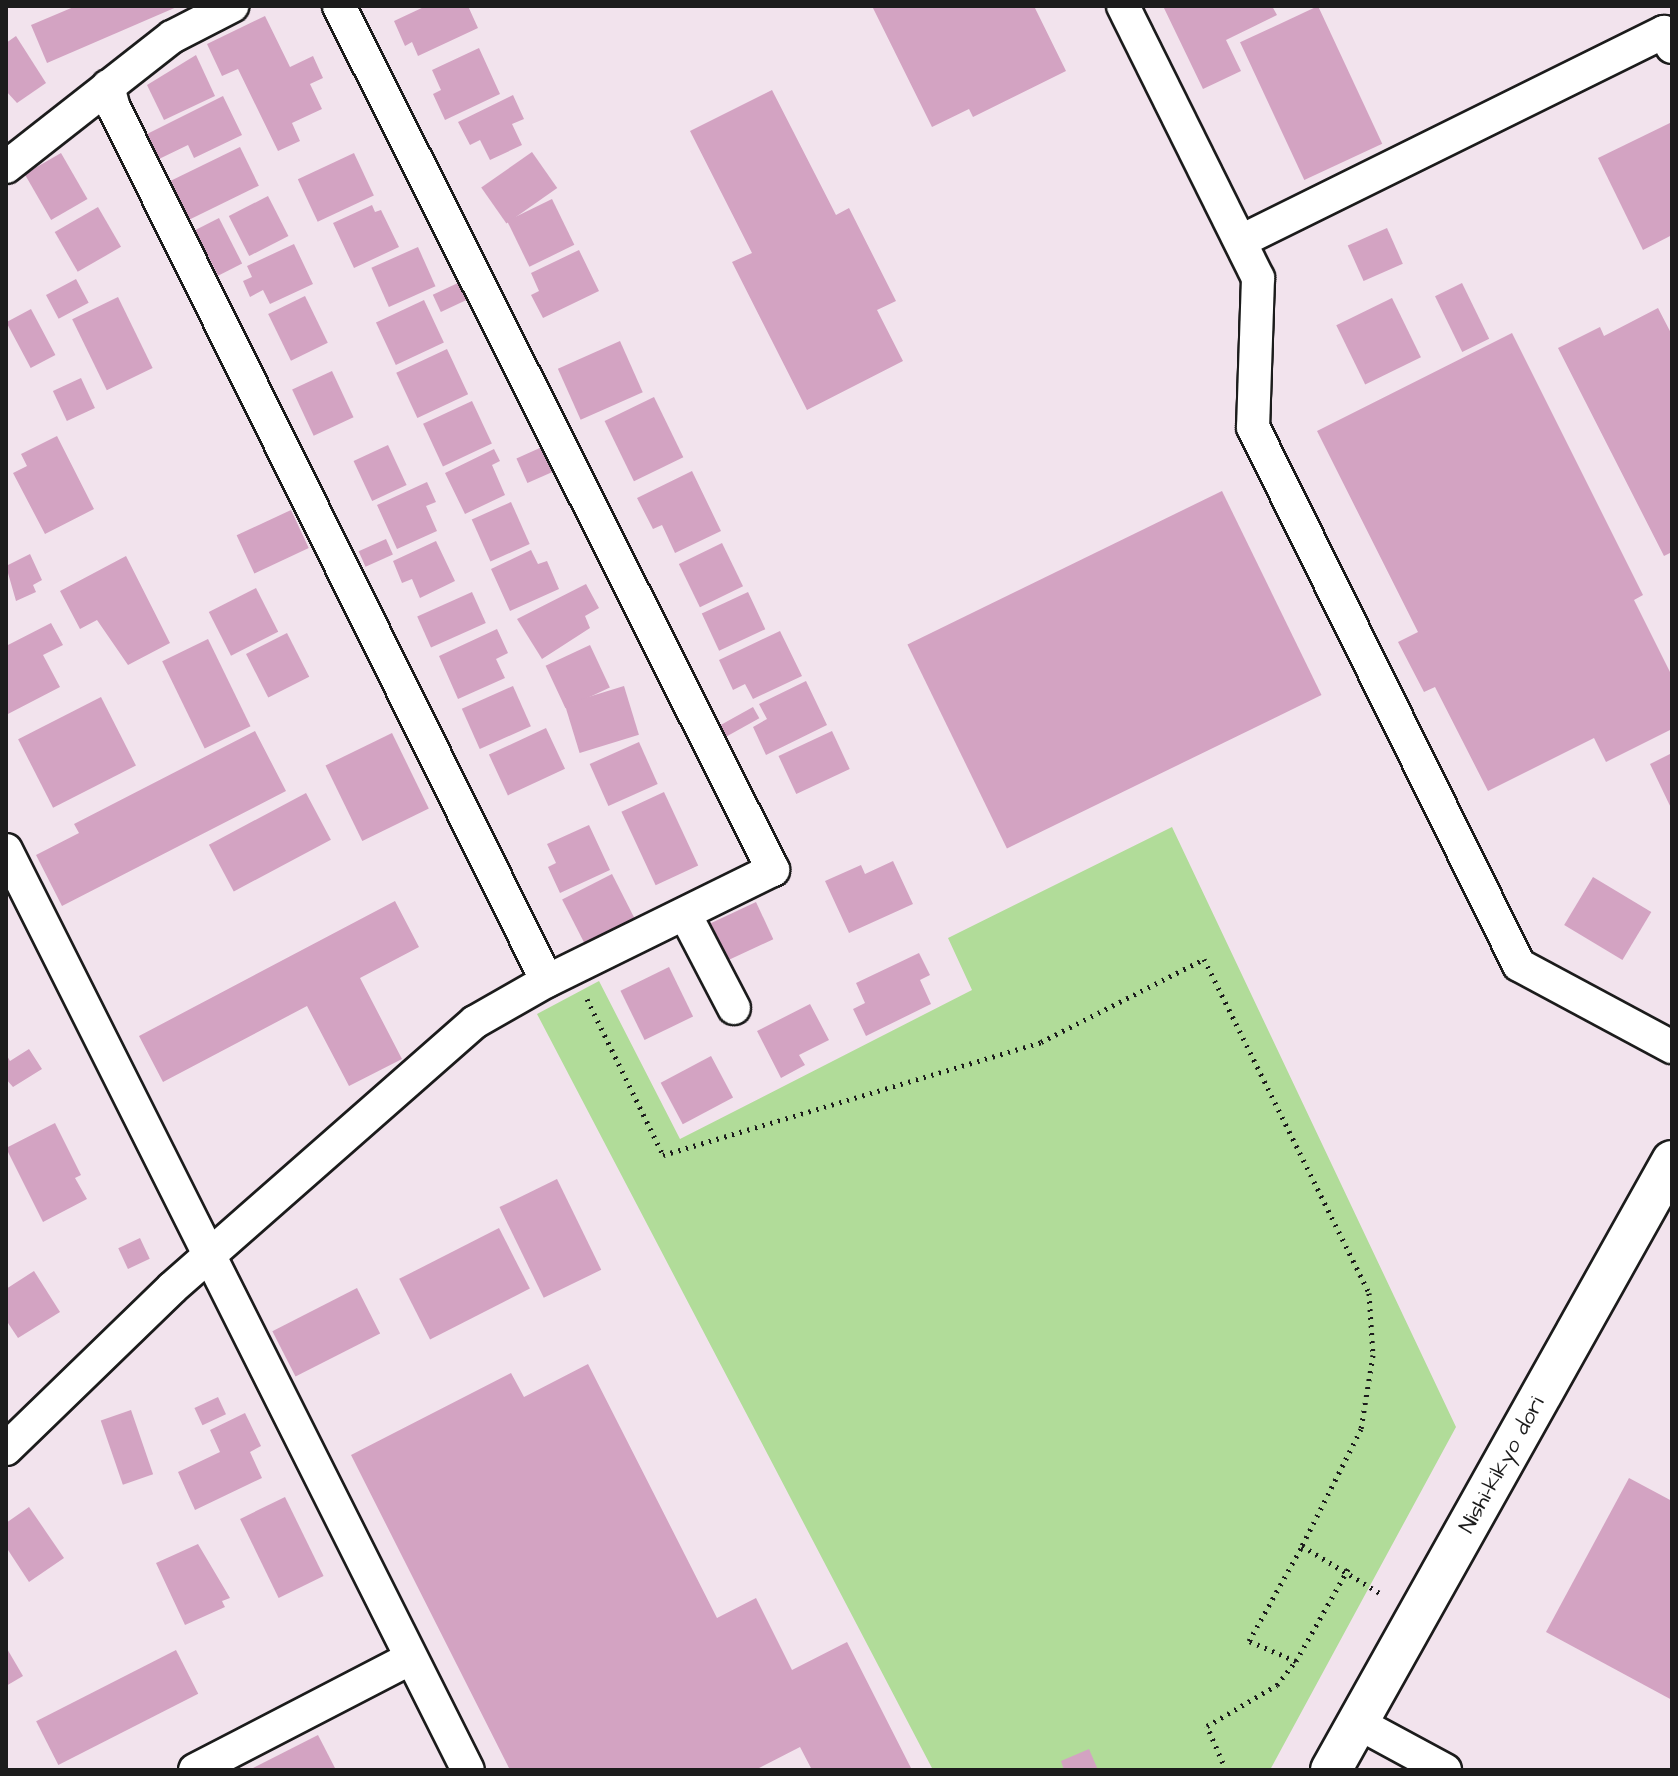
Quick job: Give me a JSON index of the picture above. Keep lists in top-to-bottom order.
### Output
{
  "streets": {
    "street": ["Nishi-kikyo dori"]
  }
}
